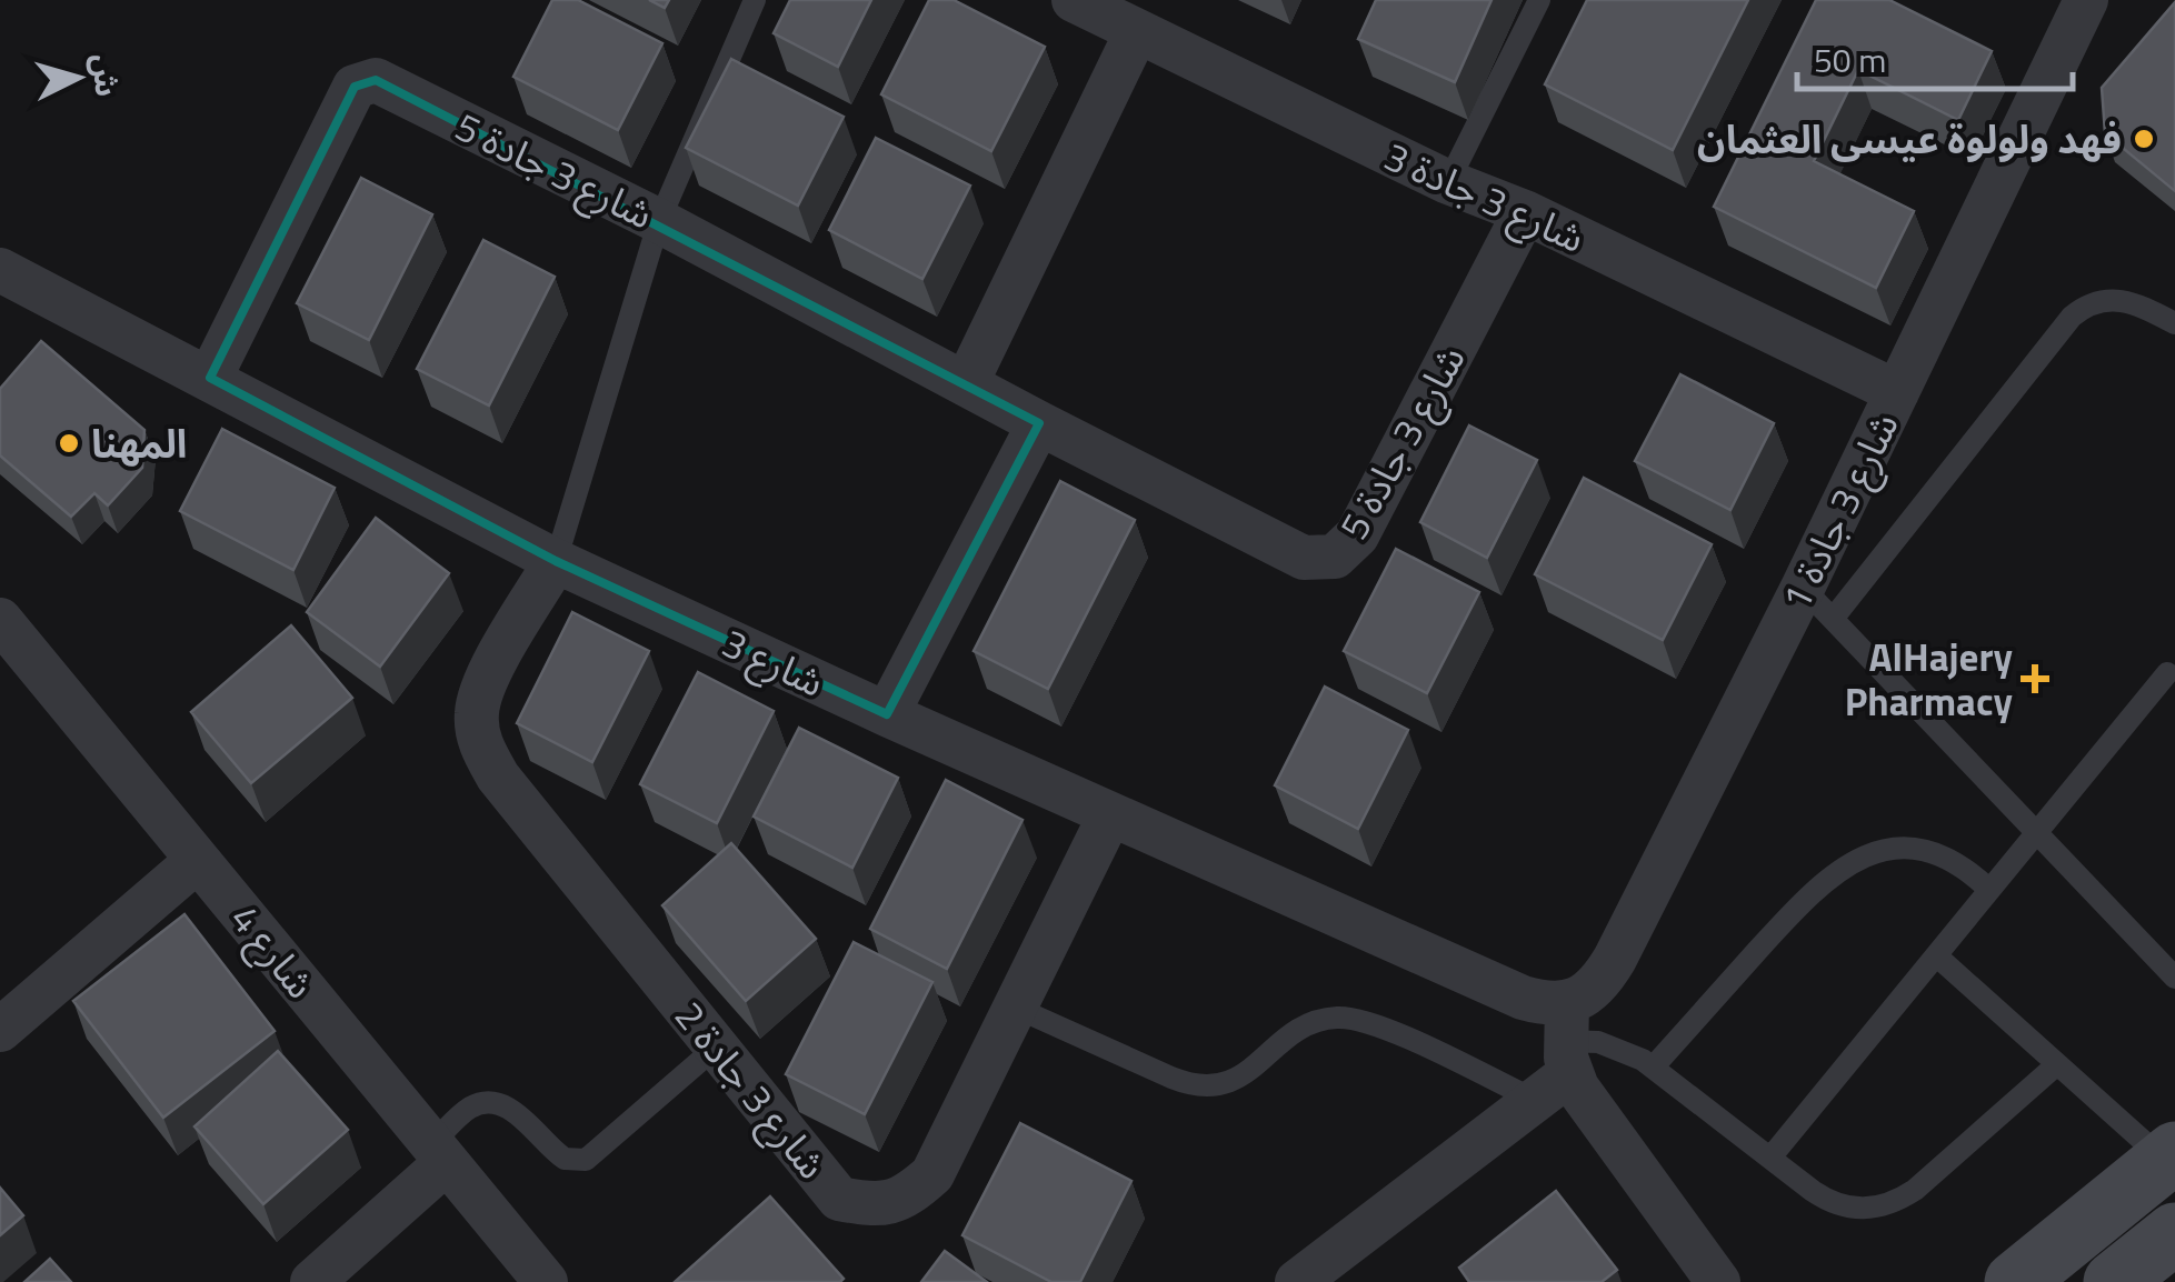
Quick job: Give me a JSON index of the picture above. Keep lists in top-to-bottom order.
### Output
{
  "streets": {
    "street": [
      "شارع 3 جادة 5",
      "شارع 3 جادة 3",
      "شارع 3 جادة 1",
      "شارع 3",
      "شارع 4",
      "شارع 3 جادة 2"
    ]
  },
  "crossings": [
    ["شارع 3 جادة 5", "شارع 3 جادة 3"],
    ["شارع 3 جادة 5", "شارع 3"],
    ["شارع 3 جادة 3", "شارع 3 جادة 1"],
    ["شارع 3 جادة 1", "شارع 3"],
    ["شارع 3", "شارع 3 جادة 2"]
  ],
  "places": {
    "other": ["فهد ولولوة عيسى العثمان", "المهنا"],
    "health": ["AlHajery Pharmacy"]
  },
  "scale_bar": "50 m",
  "north": "right"
}
